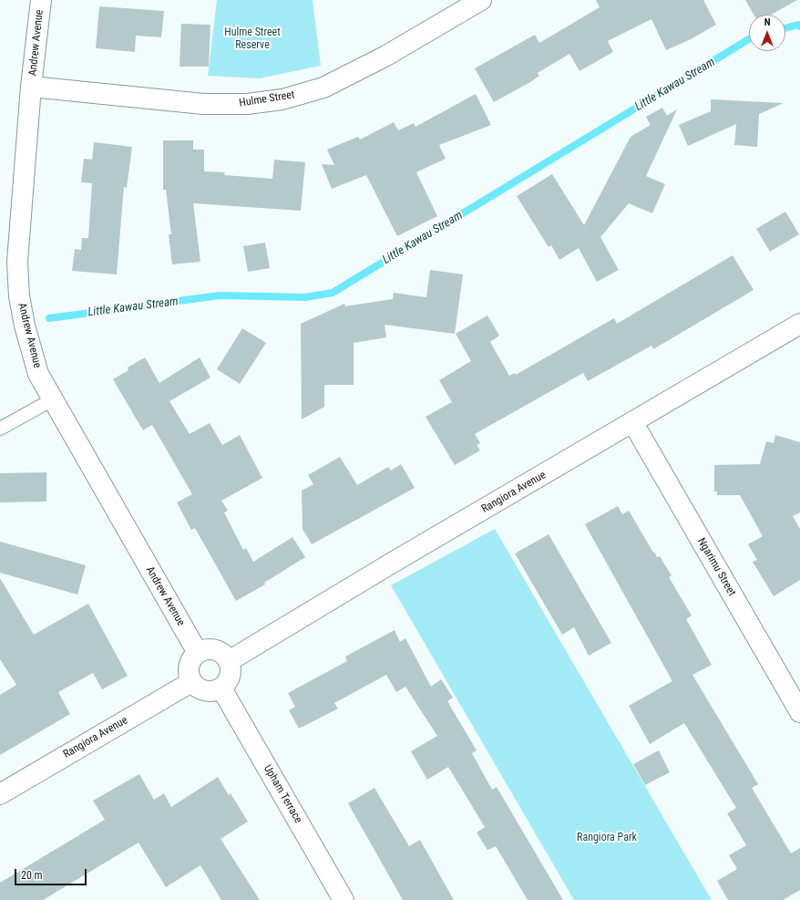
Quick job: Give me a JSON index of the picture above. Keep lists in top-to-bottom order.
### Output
{
  "streets": {
    "street": [
      "Andrew Avenue",
      "Hulme Street",
      "Rangiora Avenue",
      "Ngarimu Street",
      "Upham Terrace"
    ]
  },
  "crossings": [
    ["Andrew Avenue", "Hulme Street"],
    ["Andrew Avenue", "Rangiora Avenue"],
    ["Andrew Avenue", "Upham Terrace"],
    ["Rangiora Avenue", "Ngarimu Street"],
    ["Rangiora Avenue", "Upham Terrace"]
  ],
  "water": ["Little Kawau Stream"],
  "parks": ["Hulme Street Reserve", "Rangiora Park"],
  "scale_bar": "20 m",
  "north": "top"
}
